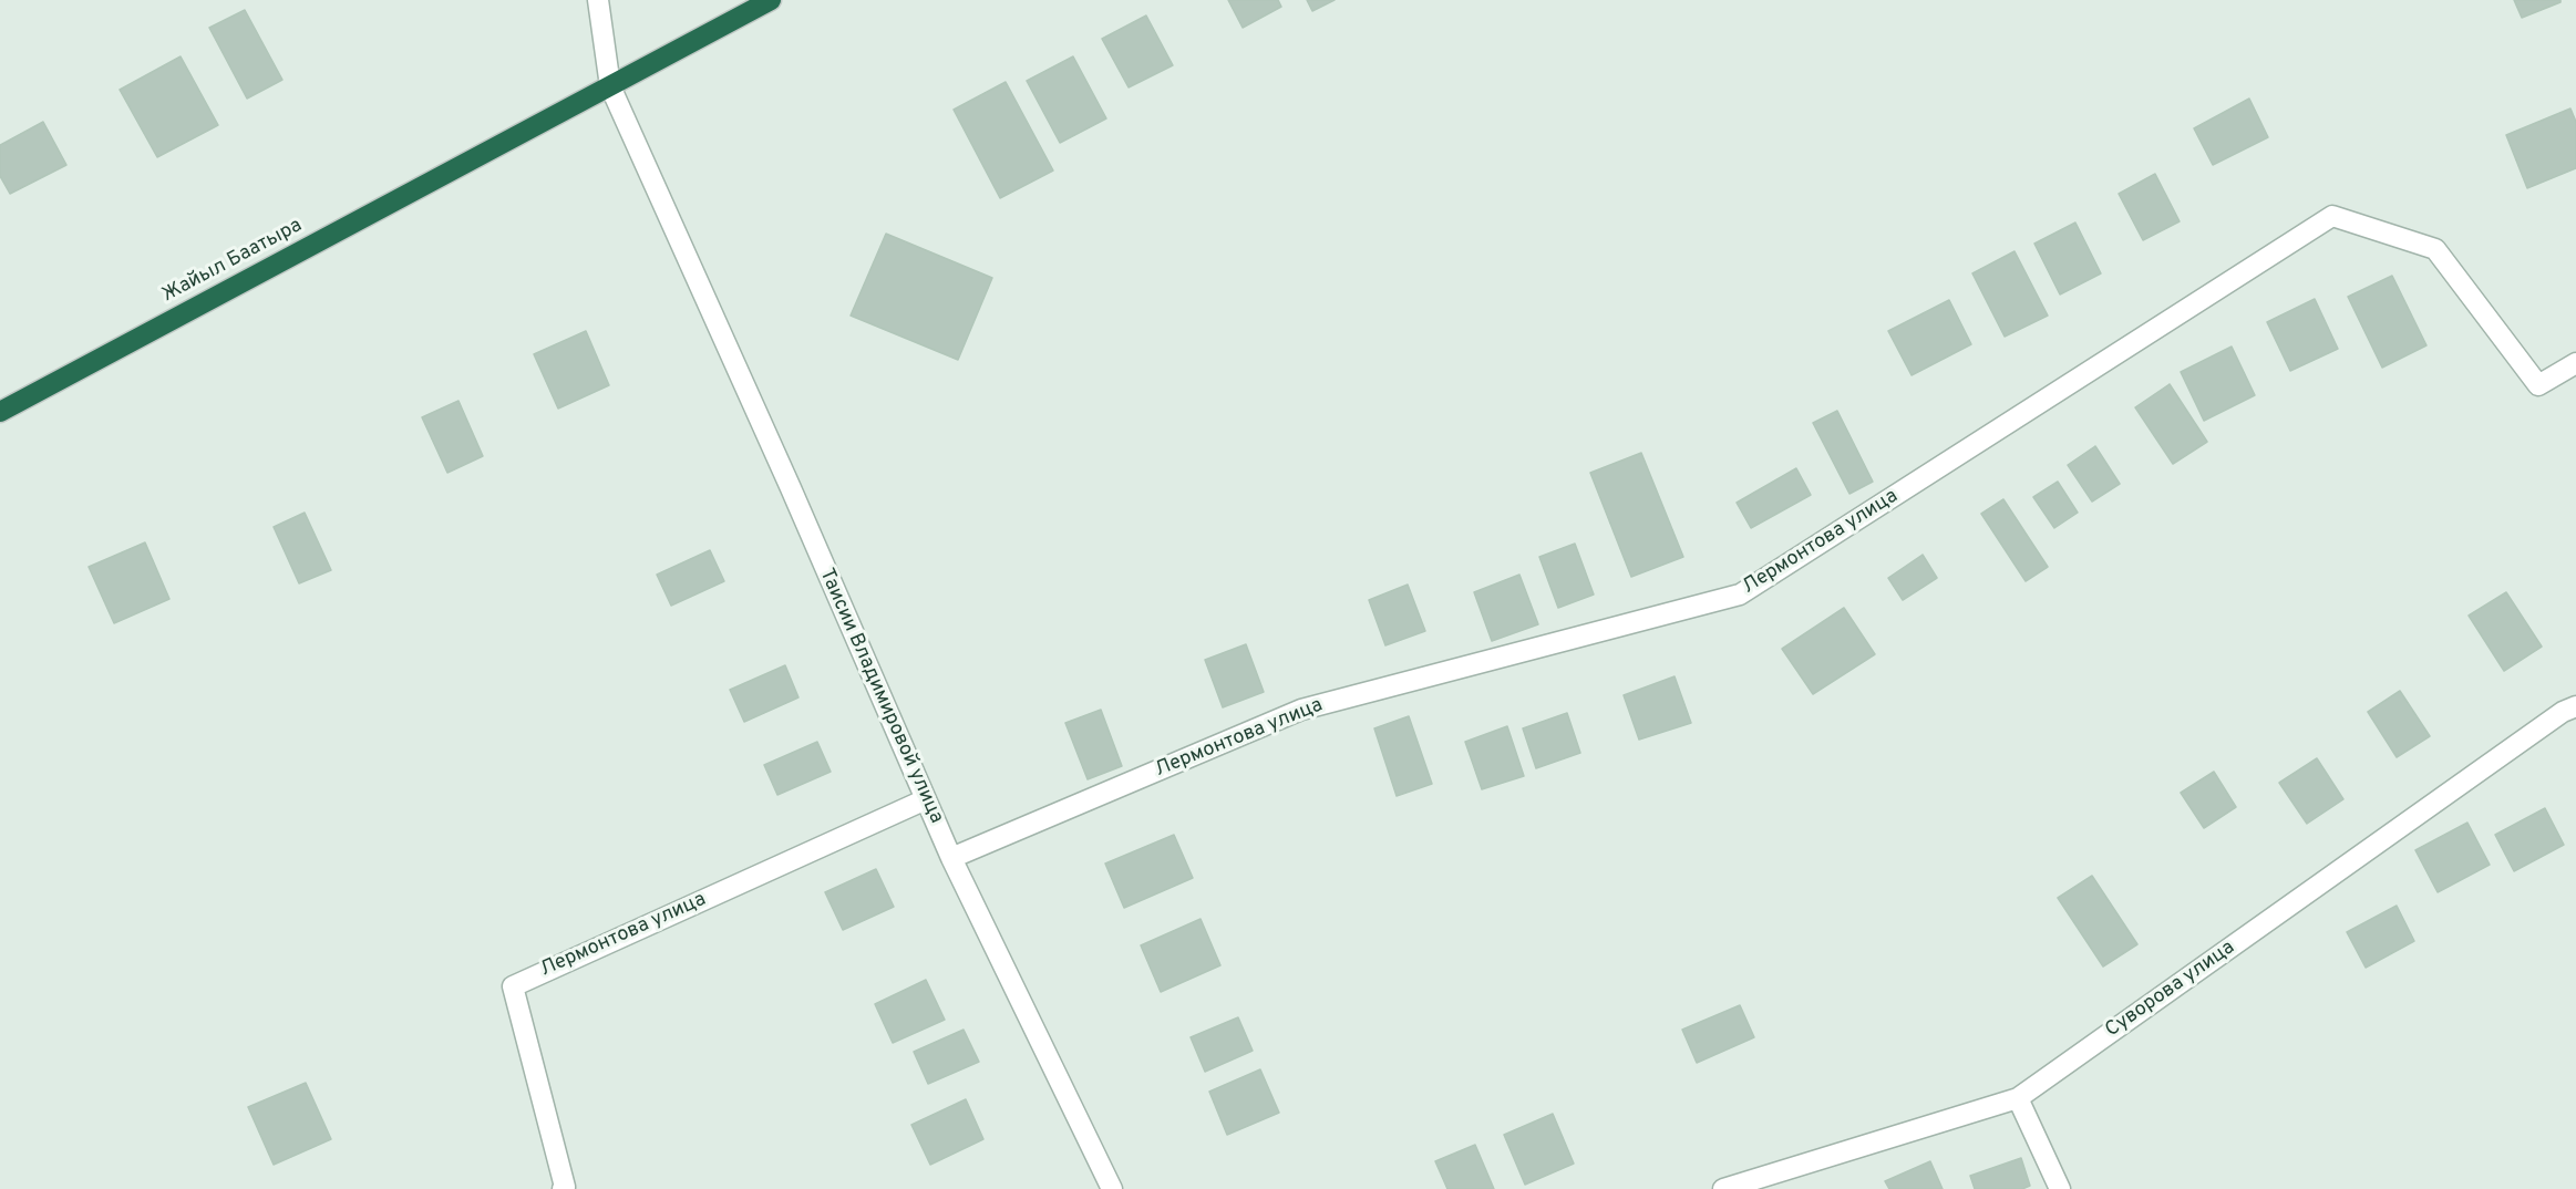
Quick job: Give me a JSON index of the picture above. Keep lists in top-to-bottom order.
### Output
{
  "streets": {
    "highway": ["Жайыл Баатыра"],
    "street": ["Лермонтова улица", "Таисии Владимировой улица", "Суворова улица"]
  },
  "crossings": [
    ["Жайыл Баатыра", "Таисии Владимировой улица"],
    ["Лермонтова улица", "Таисии Владимировой улица"]
  ]
}
